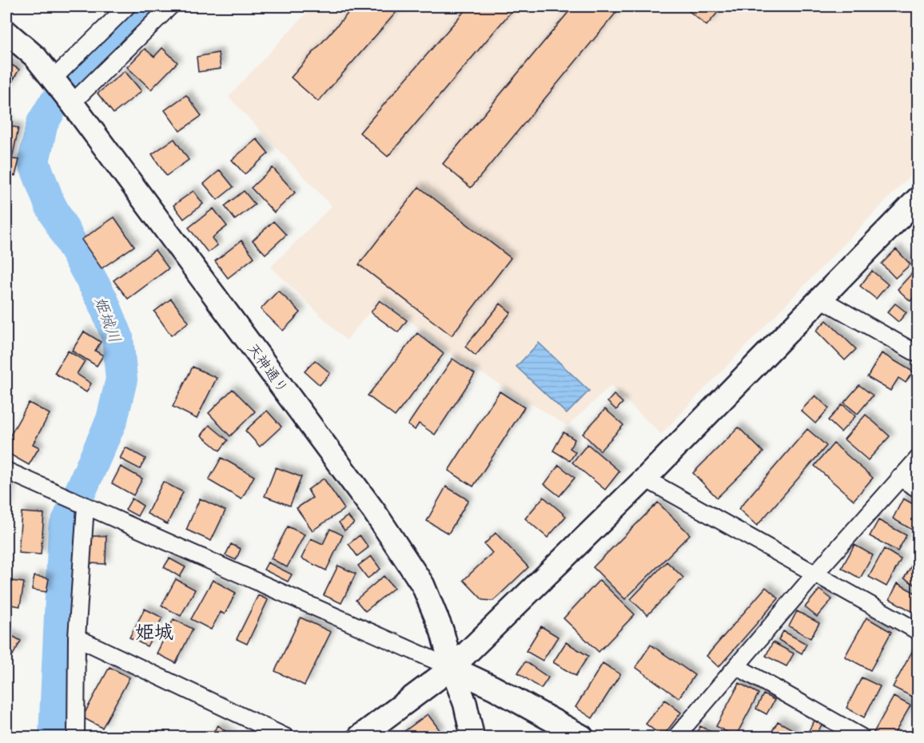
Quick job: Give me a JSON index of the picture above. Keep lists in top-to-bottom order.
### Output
{
  "streets": {
    "street": ["天神通り"]
  },
  "districts": ["姫城"],
  "water": ["姫城川"]
}
